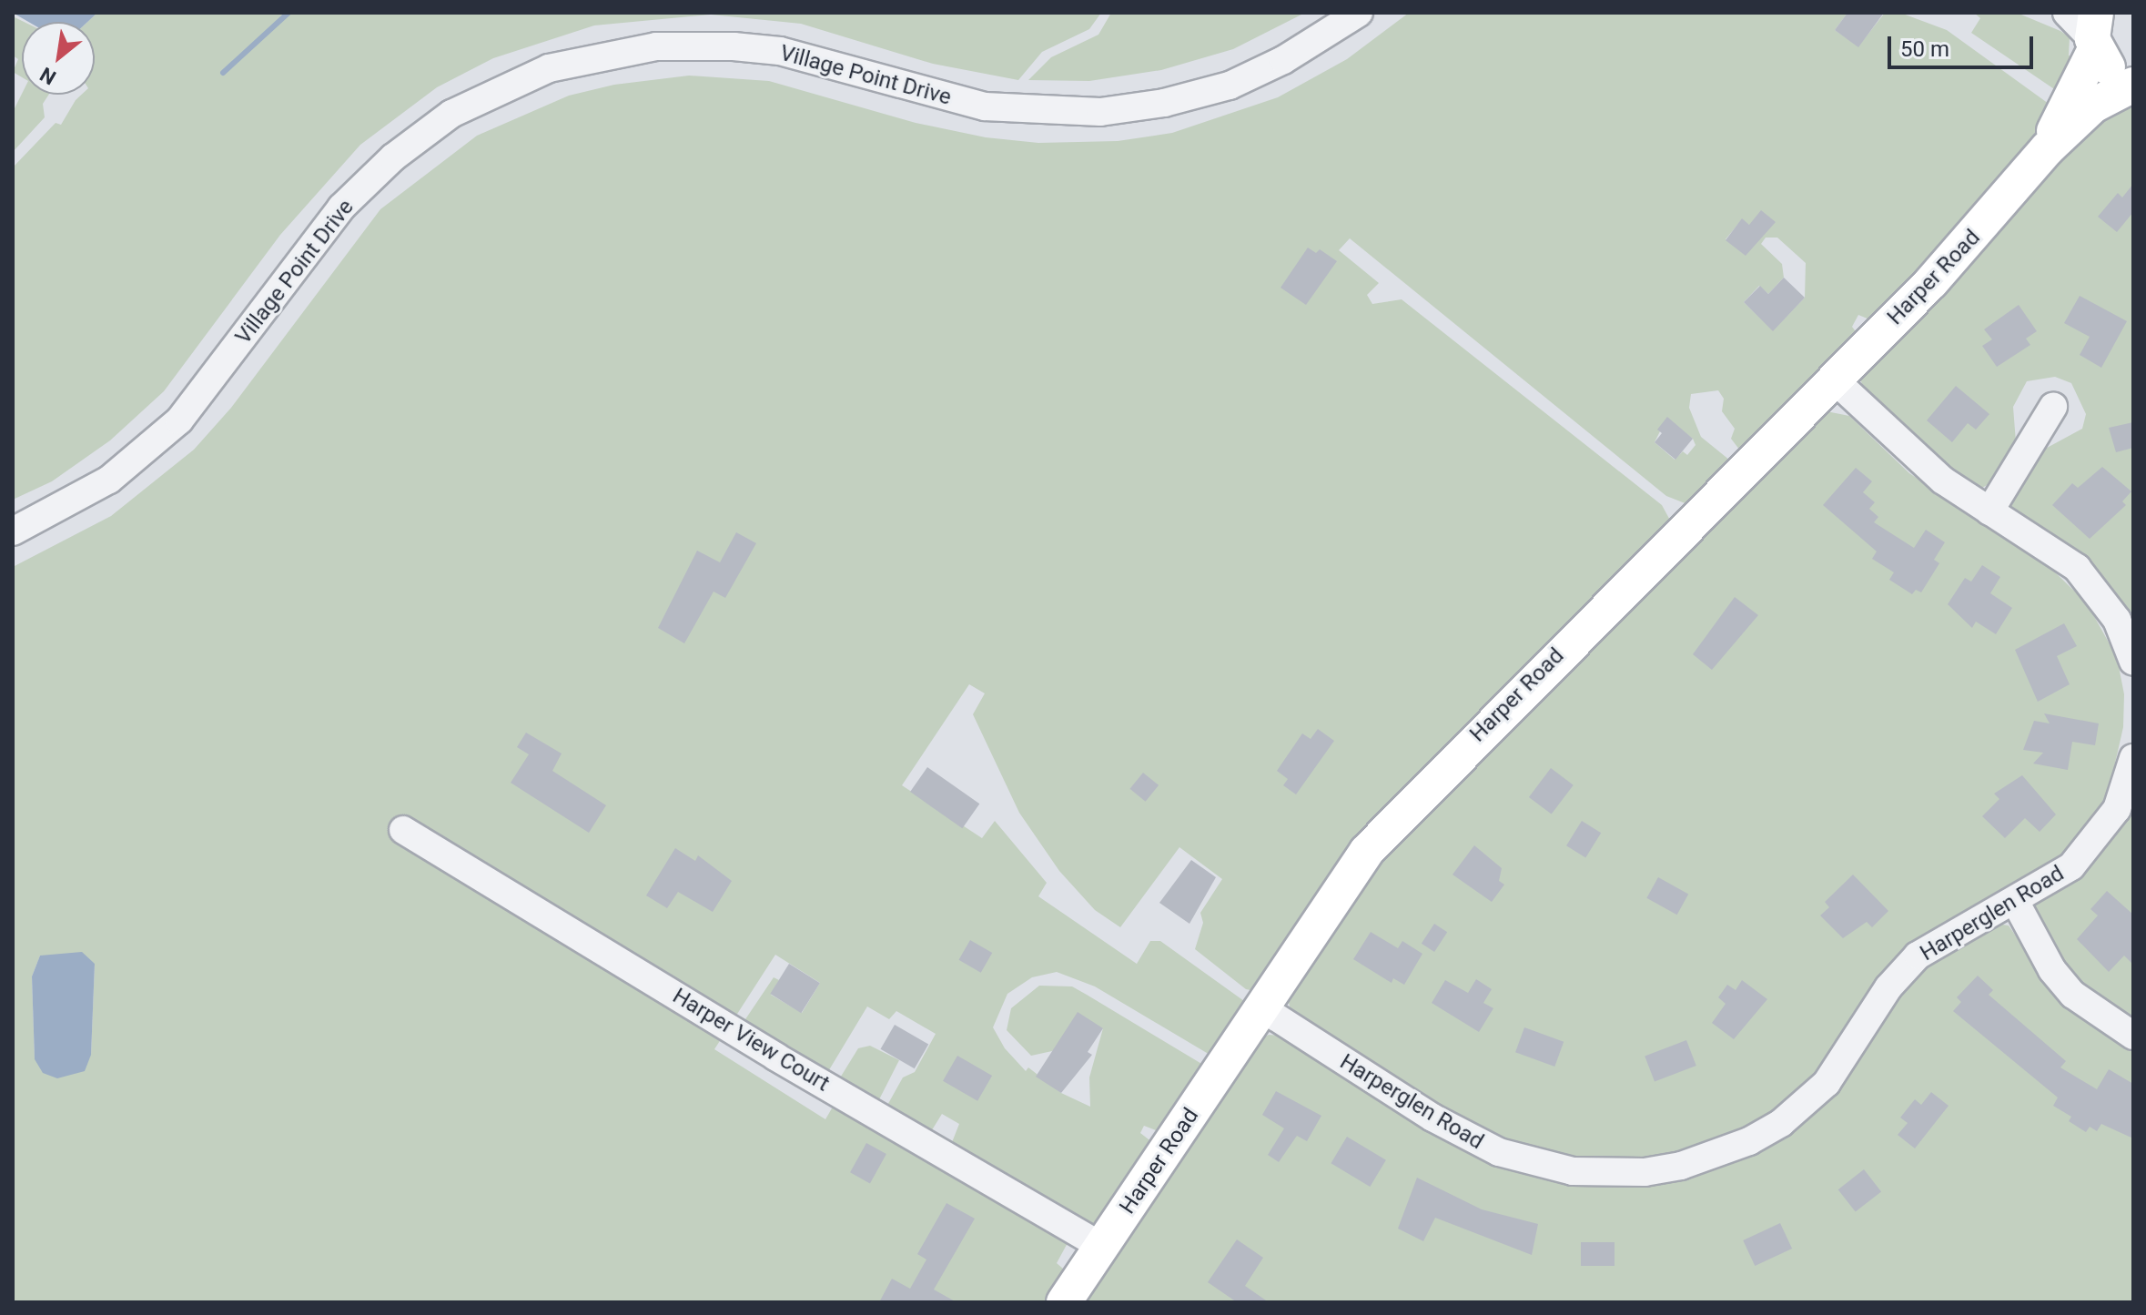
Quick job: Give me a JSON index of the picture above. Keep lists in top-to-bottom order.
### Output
{
  "streets": {
    "main road": ["Harper Road"],
    "street": ["Village Point Drive", "Harperglen Road", "Harper View Court"]
  },
  "crossings": [
    ["Harper Road", "Harperglen Road"],
    ["Harper Road", "Harper View Court"]
  ],
  "scale_bar": "50 m",
  "north": "bottom left"
}
